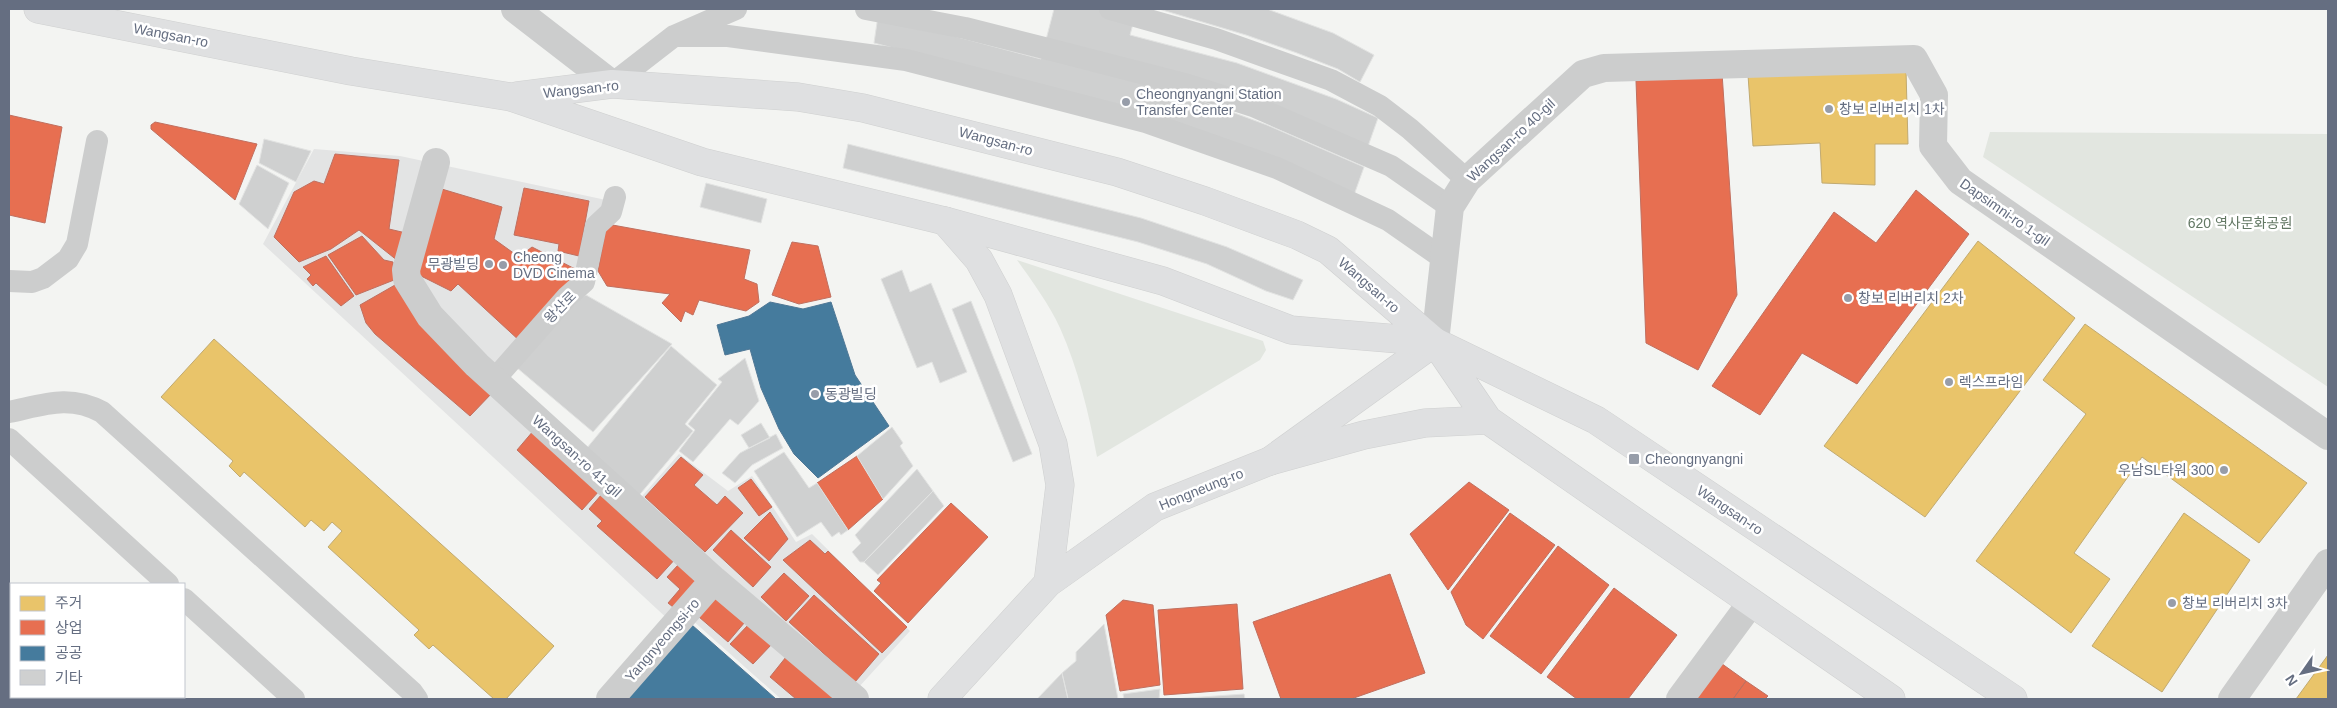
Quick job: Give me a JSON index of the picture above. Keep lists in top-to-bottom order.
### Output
{
  "streets": {
    "main road": ["Wangsan-ro", "Hongneung-ro"],
    "street": [
      "Wangsan-ro 40-gil",
      "Dapsimni-ro 1-gil",
      "Wangsan-ro 41-gil",
      "Yangnyeongsi-ro"
    ],
    "lane": ["왕산로"]
  },
  "crossings": [
    ["Wangsan-ro", "Wangsan-ro 40-gil"],
    ["Wangsan-ro", "Hongneung-ro"],
    ["Wangsan-ro 40-gil", "Dapsimni-ro 1-gil"],
    ["Wangsan-ro 40-gil", "Hongneung-ro"],
    ["왕산로", "Wangsan-ro 41-gil"],
    ["Wangsan-ro 41-gil", "Yangnyeongsi-ro"]
  ],
  "parks": ["620 역사문화공원"],
  "places": {
    "other": [
      "Cheongnyangni Station Transfer Center",
      "창보 리버리치 1차",
      "무광빌딩",
      "Cheong DVD Cinema",
      "창보 리버리치 2차",
      "렉스프라임",
      "동광빌딩",
      "우남SL타워 300",
      "창보 리버리치 3차"
    ],
    "transit": ["Cheongnyangni"]
  },
  "legend": [
    "주거",
    "상업",
    "공공",
    "기타"
  ],
  "north": "bottom left"
}
